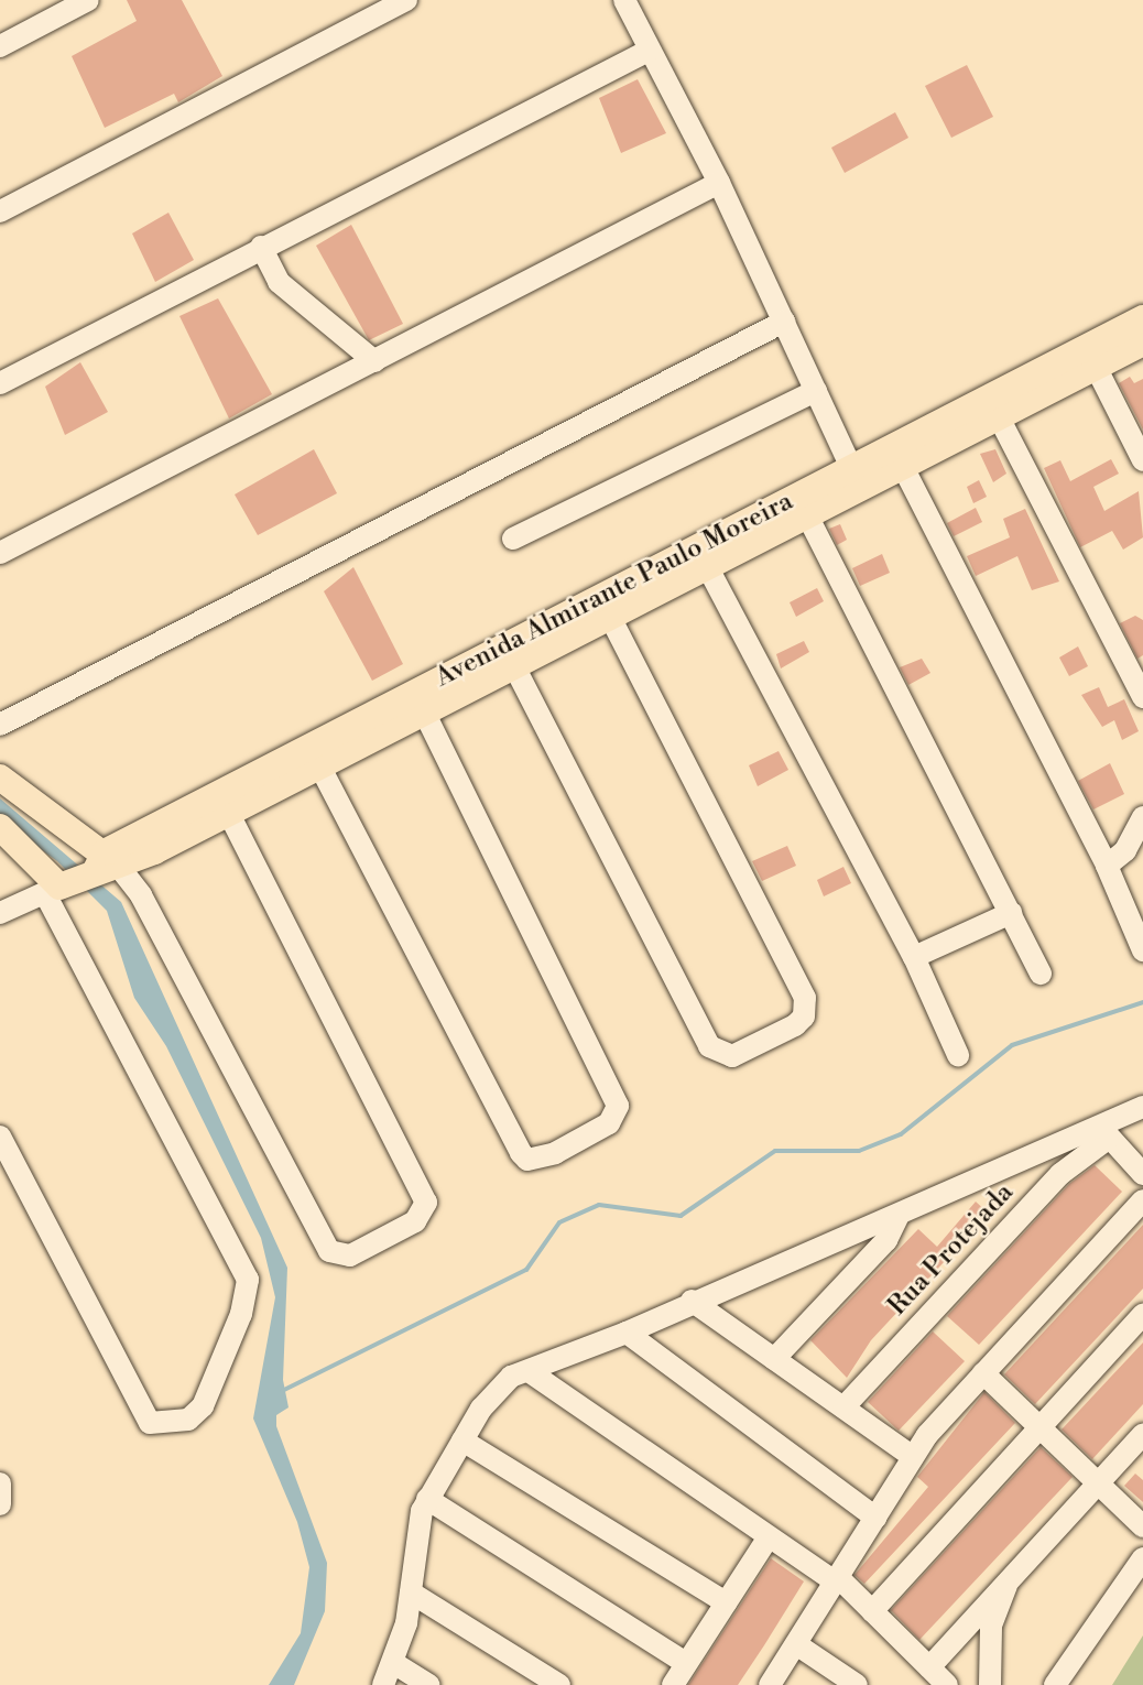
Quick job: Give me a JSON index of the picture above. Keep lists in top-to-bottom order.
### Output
{
  "streets": {
    "main road": ["Avenida Almirante Paulo Moreira"],
    "street": ["Rua Protejada"]
  }
}
